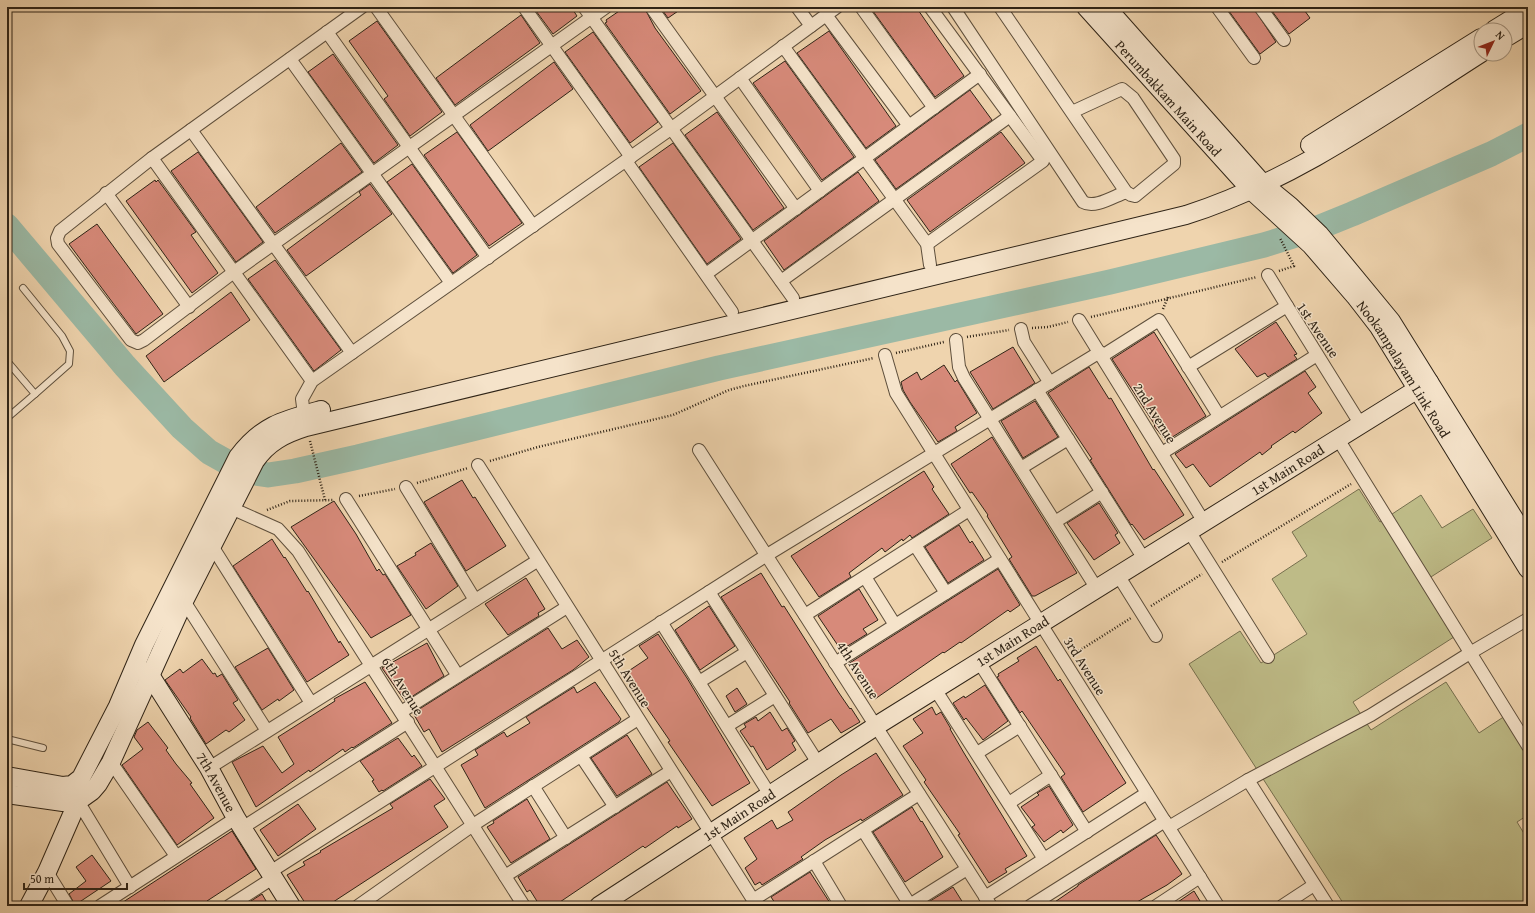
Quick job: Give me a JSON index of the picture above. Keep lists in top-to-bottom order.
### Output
{
  "streets": {
    "street": [
      "Perumbakkam Main Road",
      "1st Avenue",
      "Nookampalayam Link Road",
      "2nd Avenue",
      "1st Main Road",
      "3rd Avenue",
      "4th Avenue",
      "5th Avenue",
      "6th Avenue",
      "7th Avenue"
    ]
  },
  "crossings": [
    ["Perumbakkam Main Road", "Nookampalayam Link Road"],
    ["1st Avenue", "1st Main Road"],
    ["Nookampalayam Link Road", "1st Main Road"],
    ["2nd Avenue", "1st Main Road"],
    ["1st Main Road", "3rd Avenue"],
    ["1st Main Road", "4th Avenue"],
    ["1st Main Road", "5th Avenue"]
  ],
  "scale_bar": "50 m",
  "north": "top right"
}
